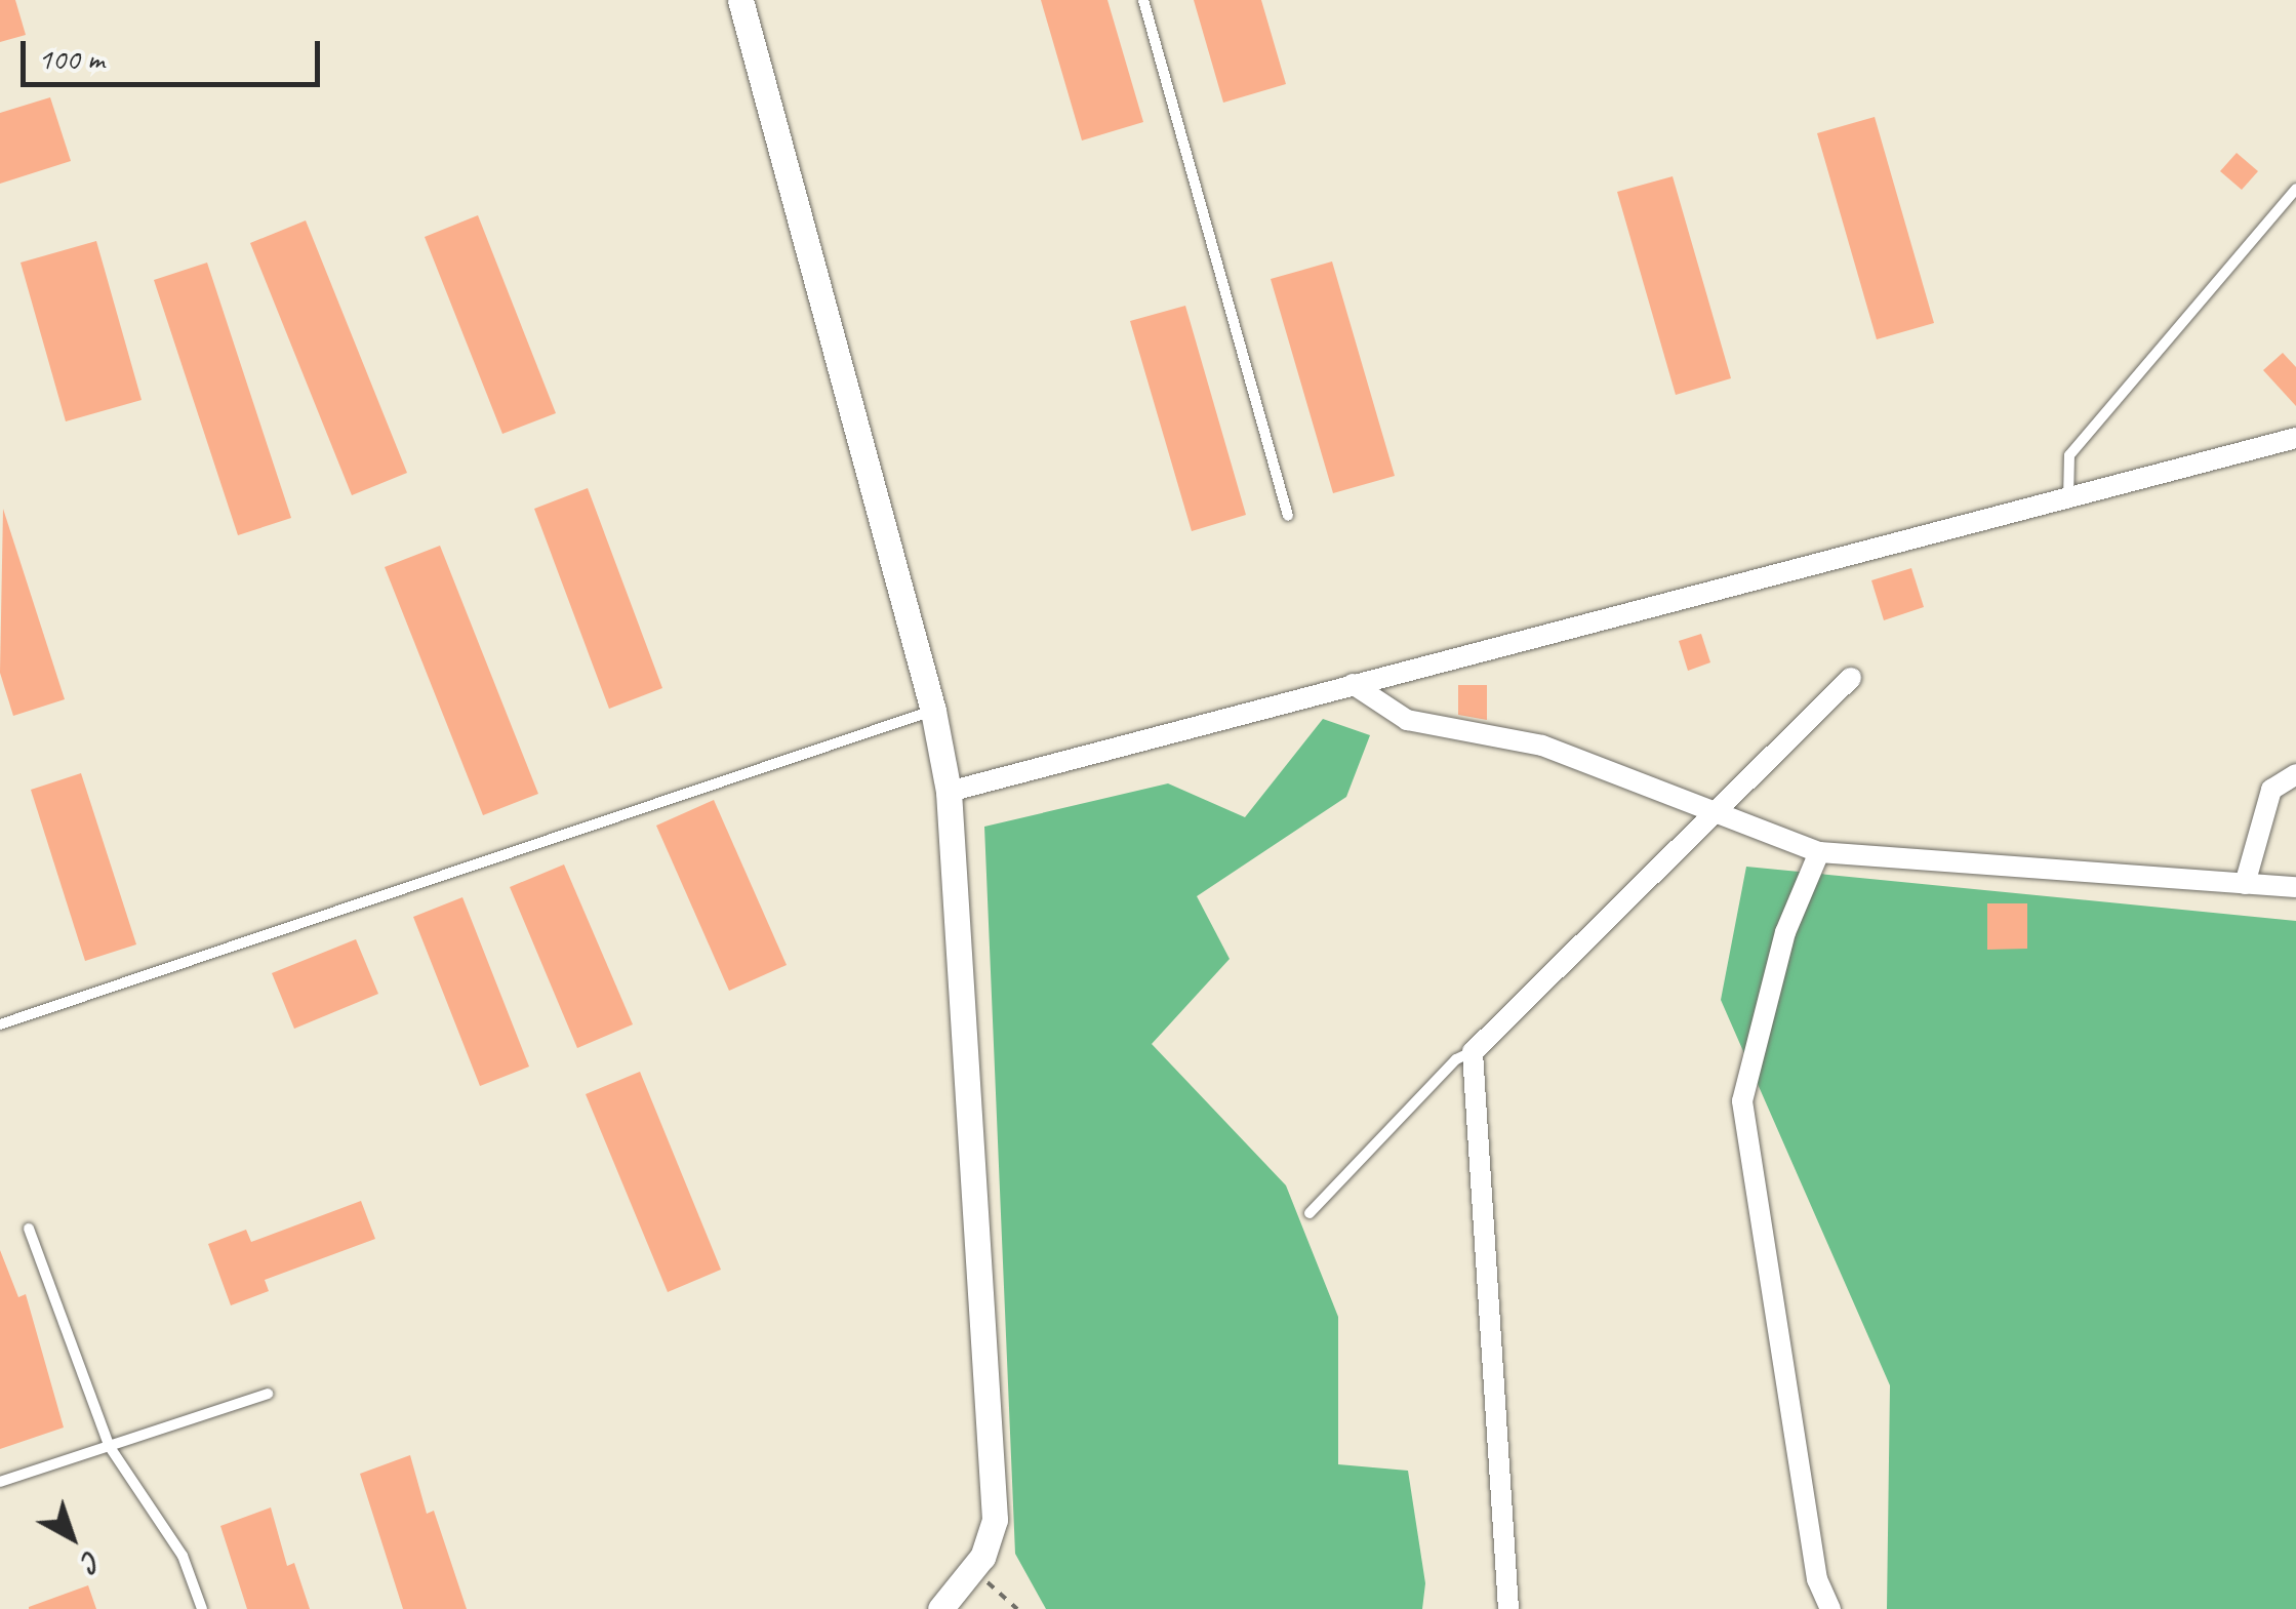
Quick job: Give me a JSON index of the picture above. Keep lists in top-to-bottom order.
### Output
{
  "scale_bar": "100 m",
  "north": "bottom right"
}
